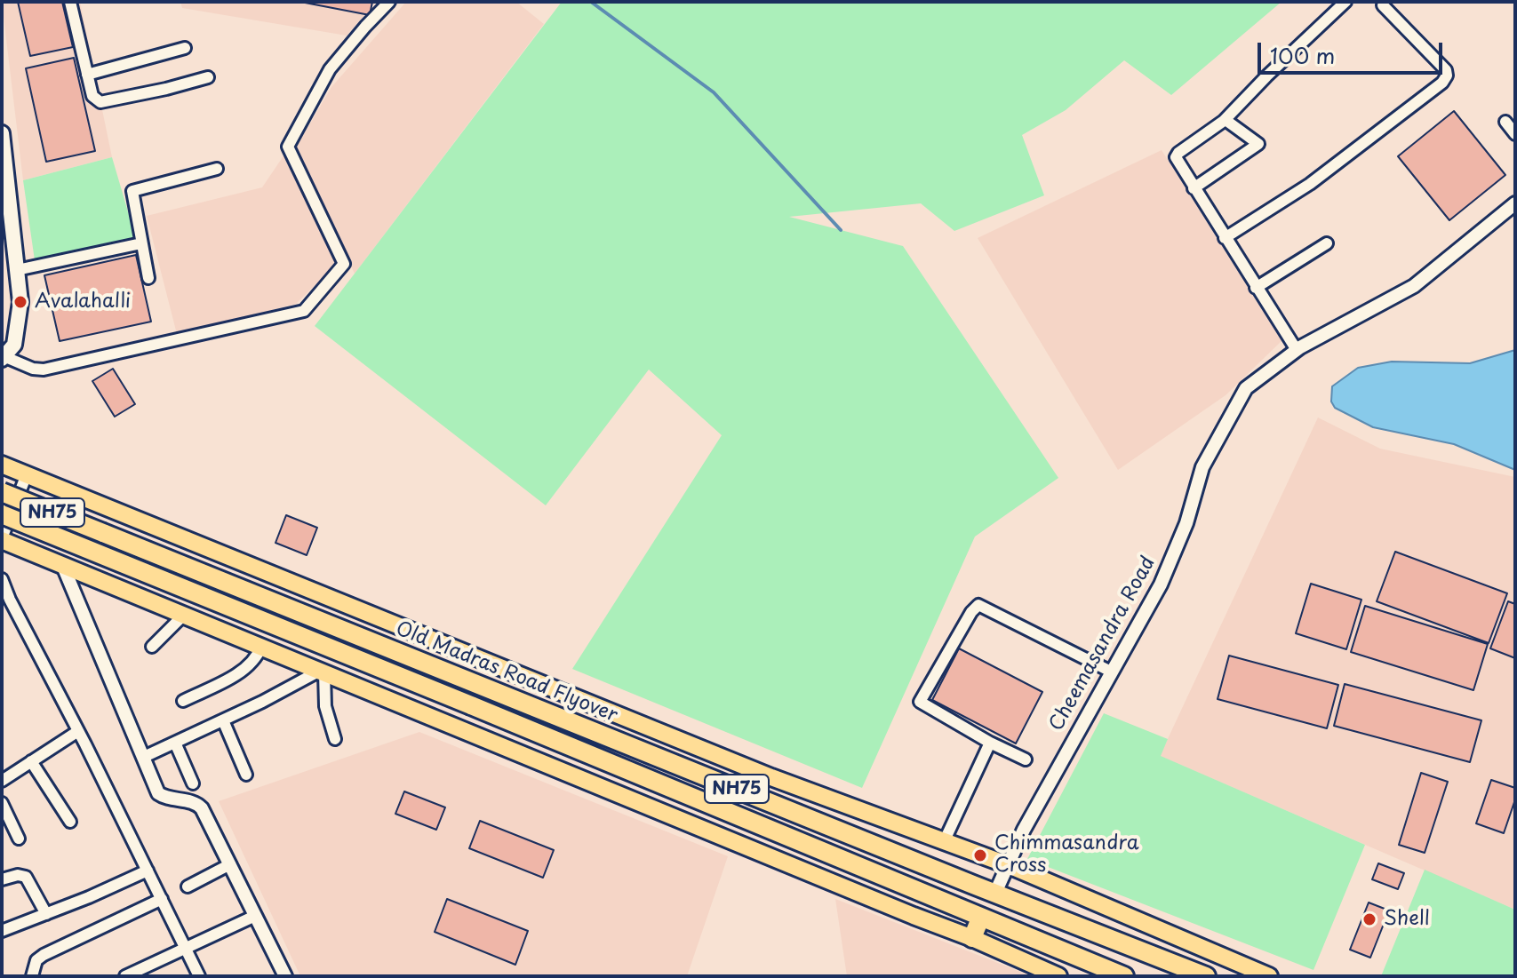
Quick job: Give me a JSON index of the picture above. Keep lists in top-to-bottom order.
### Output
{
  "streets": {
    "highway": ["NH75", "Old Madras Road Flyover"],
    "street": ["Cheemasandra Road"]
  },
  "crossings": [
    ["NH75", "Cheemasandra Road"],
    ["NH75", "Old Madras Road Flyover"],
    ["Cheemasandra Road", "Old Madras Road Flyover"]
  ],
  "places": ["Avalahalli", "Chimmasandra Cross", "Shell"],
  "scale_bar": "100 m"
}
